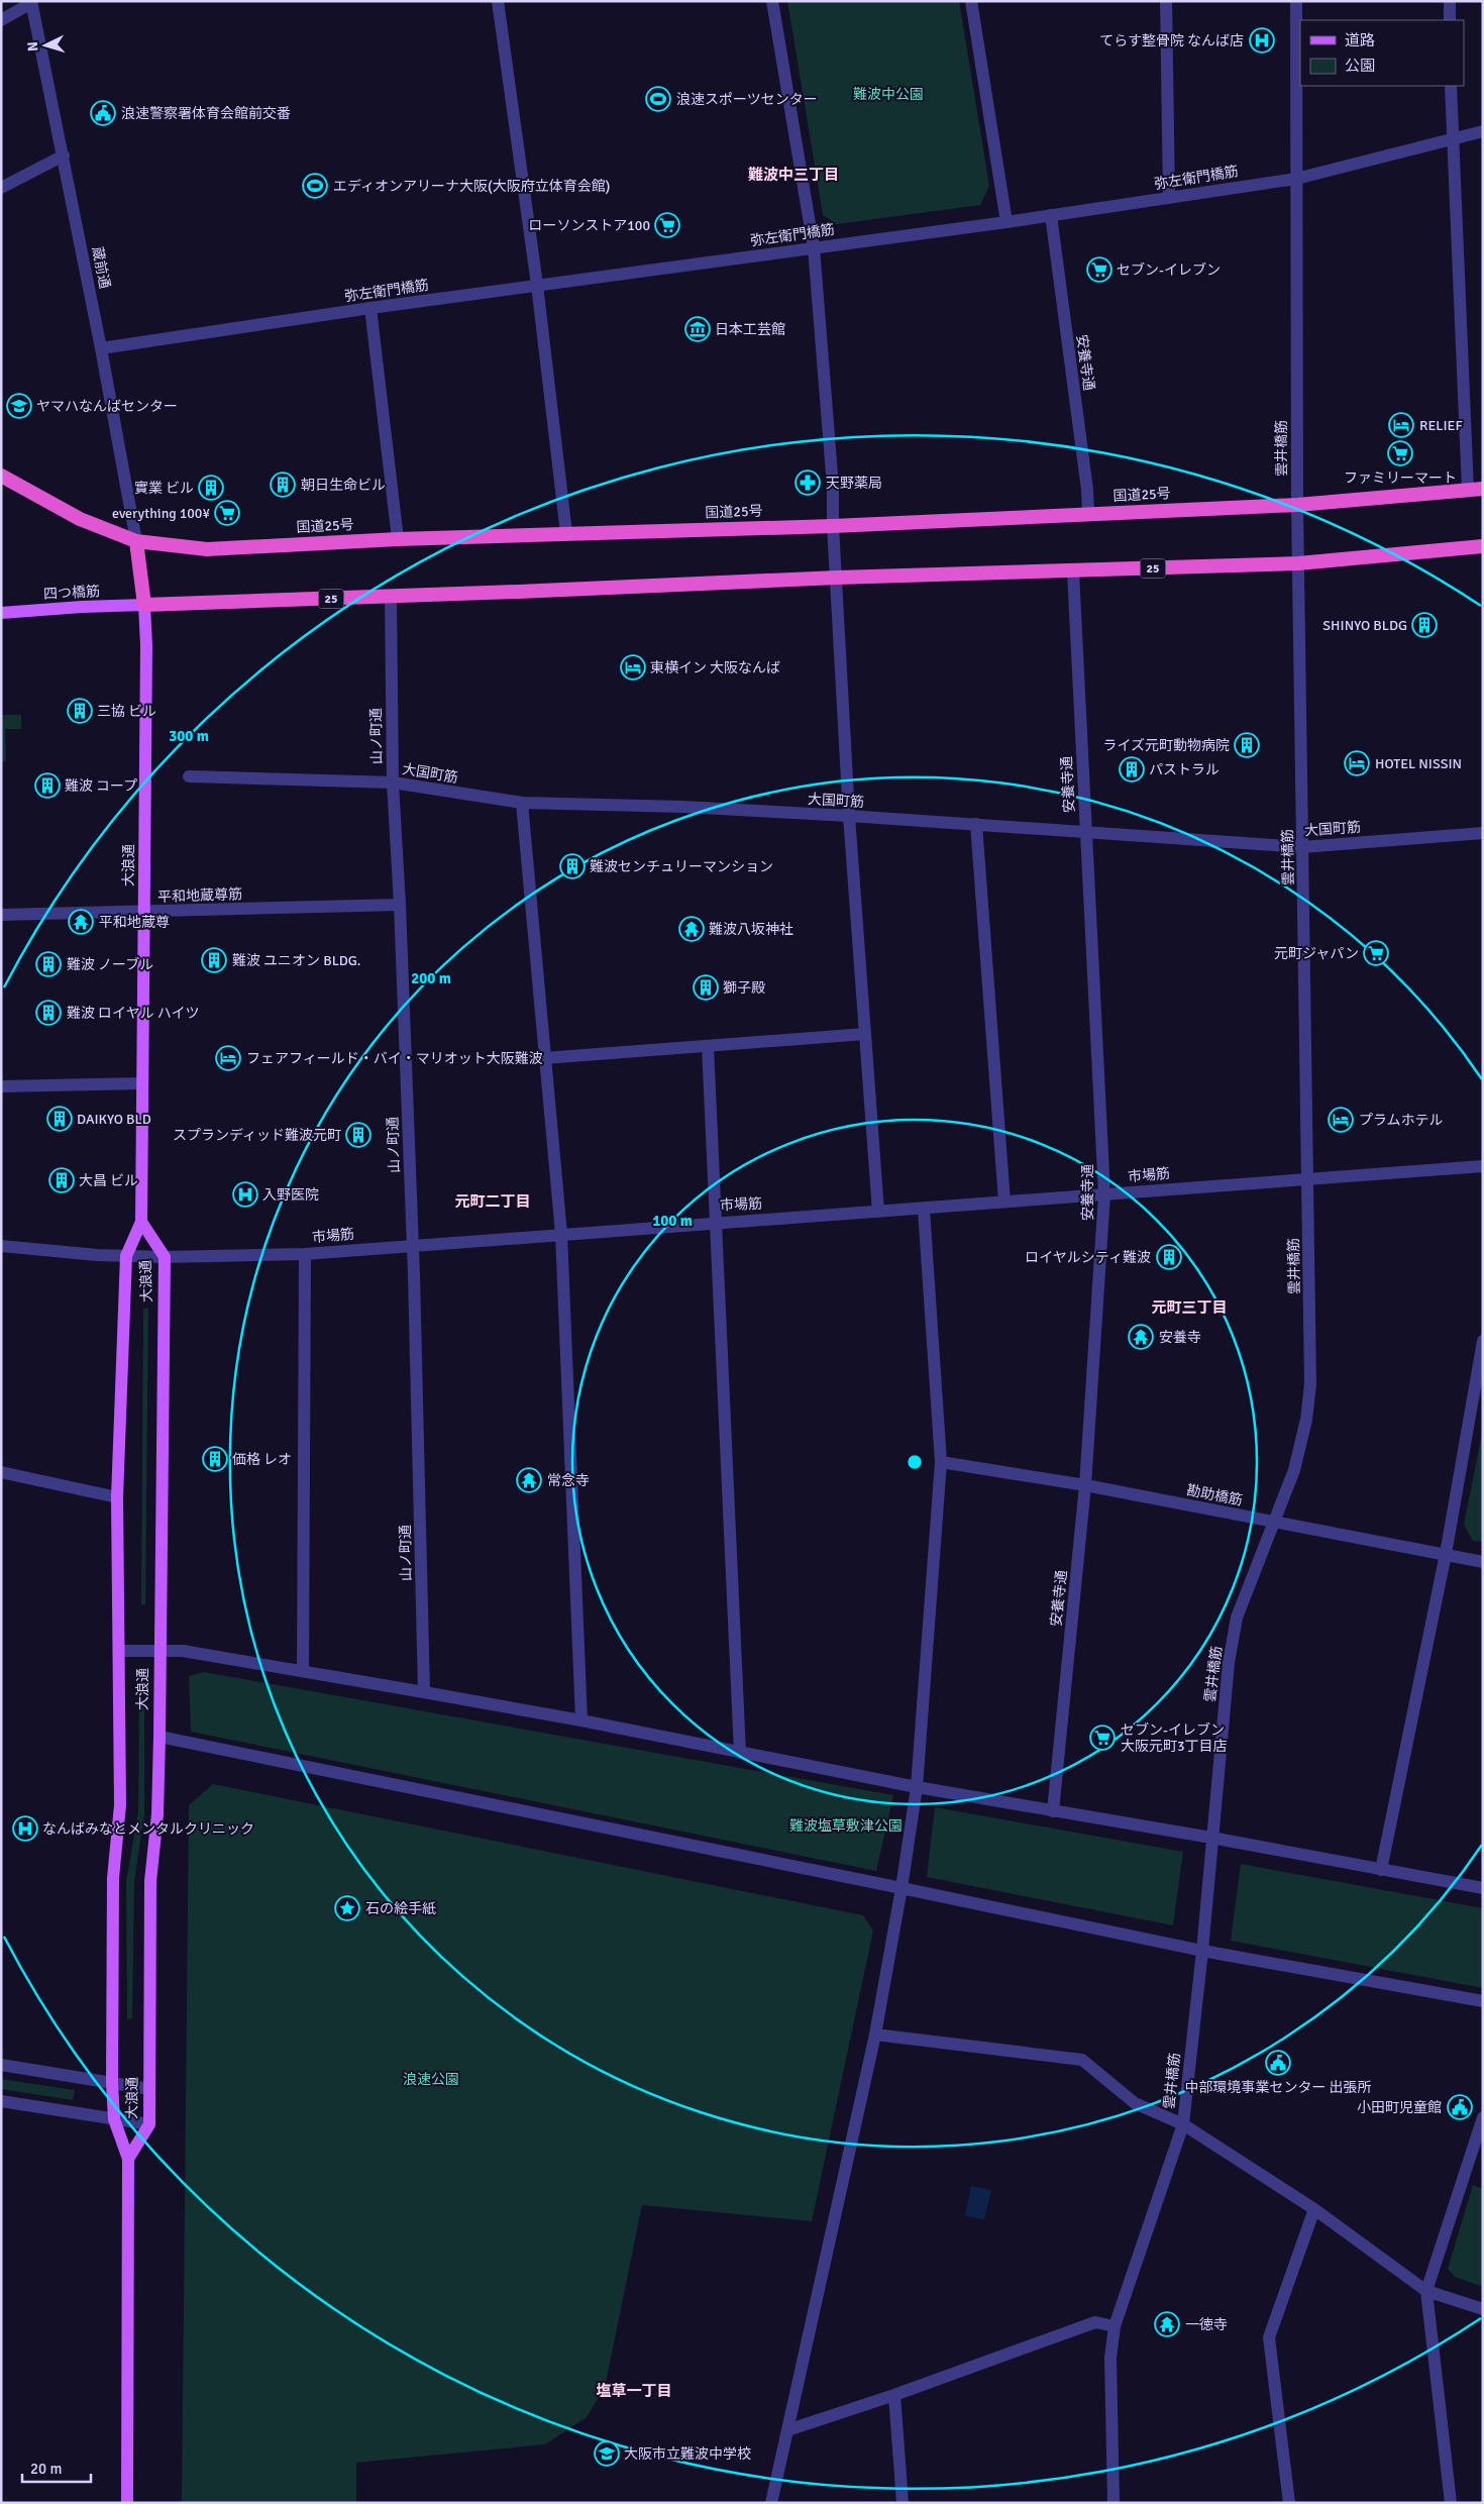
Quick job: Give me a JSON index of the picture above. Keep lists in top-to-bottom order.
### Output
{
  "streets": {
    "highway": ["国道25号", "25", "大浪通"],
    "main road": ["四つ橋筋"],
    "street": [
      "弥左衛門橋筋",
      "蔵前通",
      "安養寺通",
      "雲井橋筋",
      "山ノ町通",
      "大国町筋",
      "平和地蔵尊筋",
      "市場筋",
      "勘助橋筋"
    ]
  },
  "crossings": [
    ["弥左衛門橋筋", "蔵前通"],
    ["弥左衛門橋筋", "安養寺通"],
    ["弥左衛門橋筋", "雲井橋筋"],
    ["蔵前通", "国道25号"],
    ["蔵前通", "大浪通"],
    ["安養寺通", "国道25号"],
    ["安養寺通", "25"],
    ["安養寺通", "大国町筋"],
    ["安養寺通", "市場筋"],
    ["安養寺通", "勘助橋筋"],
    ["雲井橋筋", "国道25号"],
    ["雲井橋筋", "25"],
    ["雲井橋筋", "大国町筋"],
    ["雲井橋筋", "市場筋"],
    ["雲井橋筋", "勘助橋筋"],
    ["国道25号", "大浪通"],
    ["25", "四つ橋筋"],
    ["25", "山ノ町通"],
    ["25", "大浪通"],
    ["四つ橋筋", "大浪通"],
    ["山ノ町通", "大国町筋"],
    ["山ノ町通", "平和地蔵尊筋"],
    ["山ノ町通", "市場筋"],
    ["大浪通", "平和地蔵尊筋"],
    ["大浪通", "市場筋"]
  ],
  "districts": [
    "難波中三丁目",
    "元町二丁目",
    "元町三丁目",
    "塩草一丁目"
  ],
  "parks": ["難波中公園", "難波塩草敷津公園", "浪速公園"],
  "places": {
    "hospital": ["てらす整骨院 なんば店", "入野医院", "なんばみなとメンタルクリニック"],
    "sports": ["浪速スポーツセンター", "エディオンアリーナ大阪(大阪府立体育会館)"],
    "public building": ["浪速警察署体育会館前交番", "中部環境事業センター 出張所", "小田町児童館"],
    "supermarket": [
      "ローソンストア100",
      "セブン-イレブン",
      "ファミリーマート",
      "everything 100¥",
      "元町ジャパン",
      "セブン-イレブン 大阪元町3丁目店"
    ],
    "museum": ["日本工芸館"],
    "school or university": ["ヤマハなんばセンター", "大阪市立難波中学校"],
    "hotel": [
      "RELIEF",
      "東横イン 大阪なんば",
      "HOTEL NISSIN",
      "フェアフィールド・バイ・マリオット大阪難波",
      "プラムホテル"
    ],
    "pharmacy": ["天野薬局"],
    "building": [
      "朝日生命ビル",
      "實業 ビル",
      "SHINYO BLDG",
      "三協 ビル",
      "ライズ元町動物病院",
      "パストラル",
      "難波 コープ",
      "難波センチュリーマンション",
      "難波 ユニオン BLDG.",
      "難波 ノーブル",
      "獅子殿",
      "難波 ロイヤル ハイツ",
      "DAIKYO BLD",
      "スプランディッド難波元町",
      "大昌 ビル",
      "ロイヤルシティ難波",
      "価格 レオ"
    ],
    "temple": [
      "平和地蔵尊",
      "難波八坂神社",
      "安養寺",
      "常念寺",
      "一徳寺"
    ],
    "place": ["石の絵手紙"]
  },
  "legend": ["道路", "公園"],
  "scale_bar": "20 m",
  "north": "left",
  "rings": ["300 m", "200 m", "100 m"]
}
